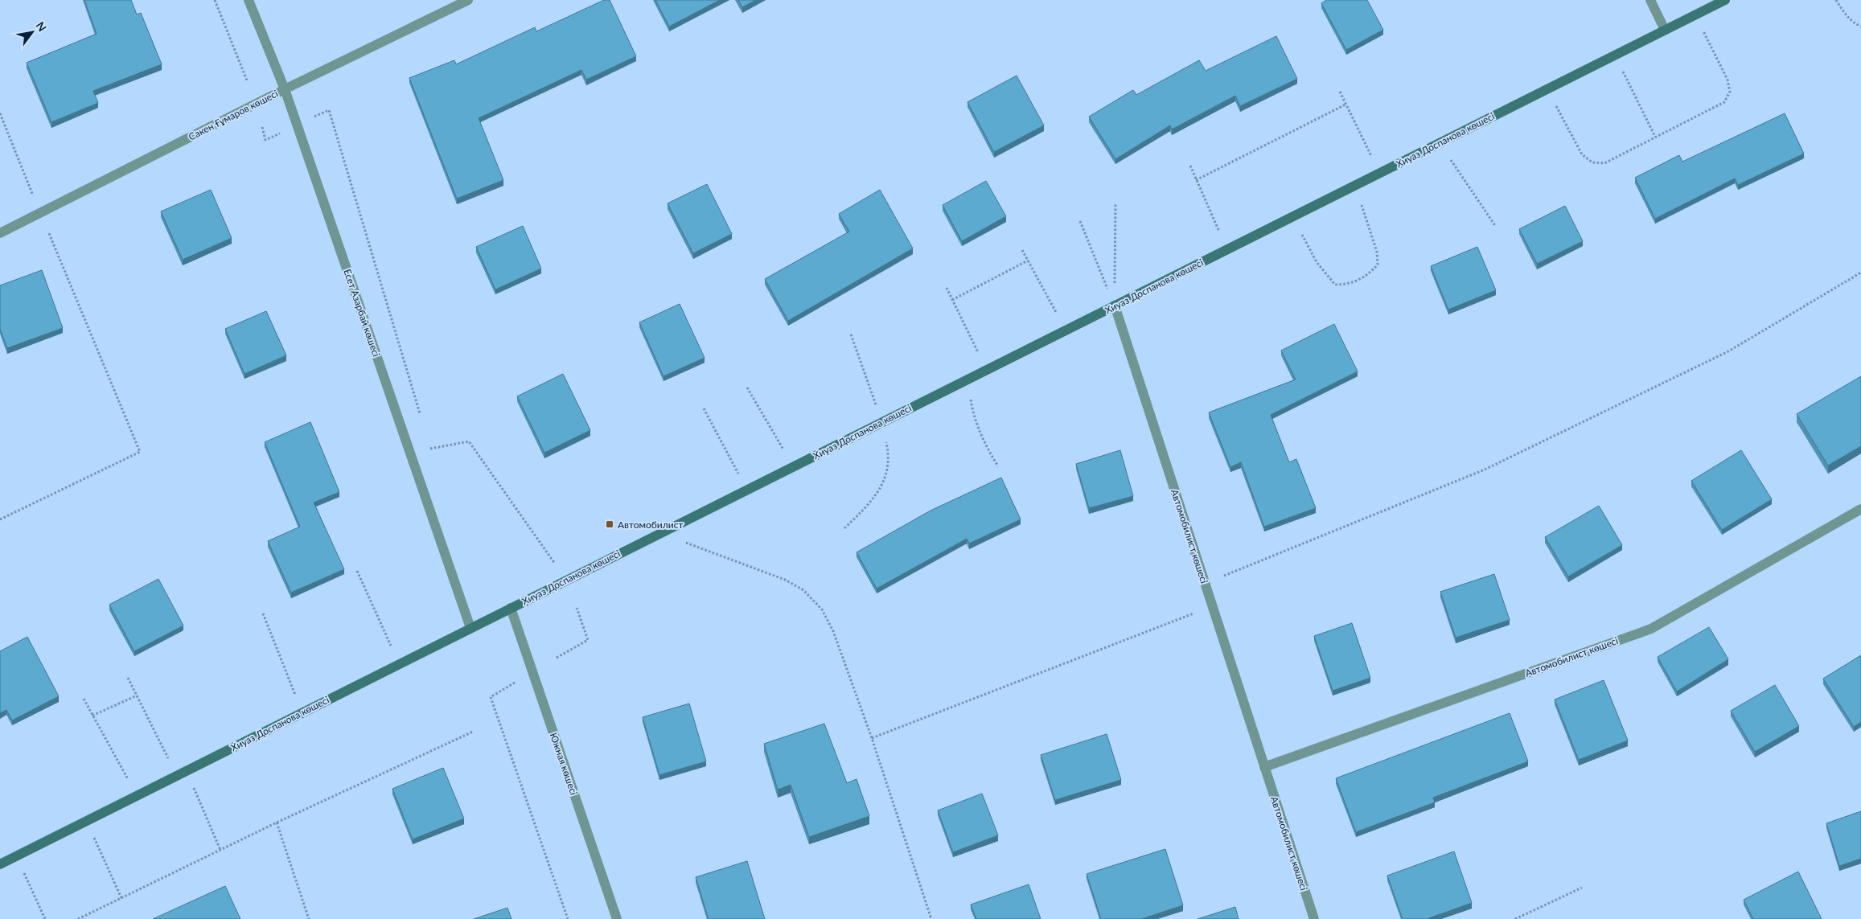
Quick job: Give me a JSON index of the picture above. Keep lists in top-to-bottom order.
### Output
{
  "streets": {
    "main road": ["Хиуаз Доспанова көшесі"],
    "street": [
      "Сакен Ғұмаров көшесі",
      "Есет Азарбай көшесі",
      "Автомобилист көшесі",
      "Южная көшесі"
    ]
  },
  "crossings": [
    ["Сакен Ғұмаров көшесі", "Есет Азарбай көшесі"],
    ["Хиуаз Доспанова көшесі", "Есет Азарбай көшесі"],
    ["Хиуаз Доспанова көшесі", "Автомобилист көшесі"],
    ["Хиуаз Доспанова көшесі", "Южная көшесі"]
  ],
  "places": {
    "transit": ["Автомобилист"]
  },
  "north": "top right"
}
